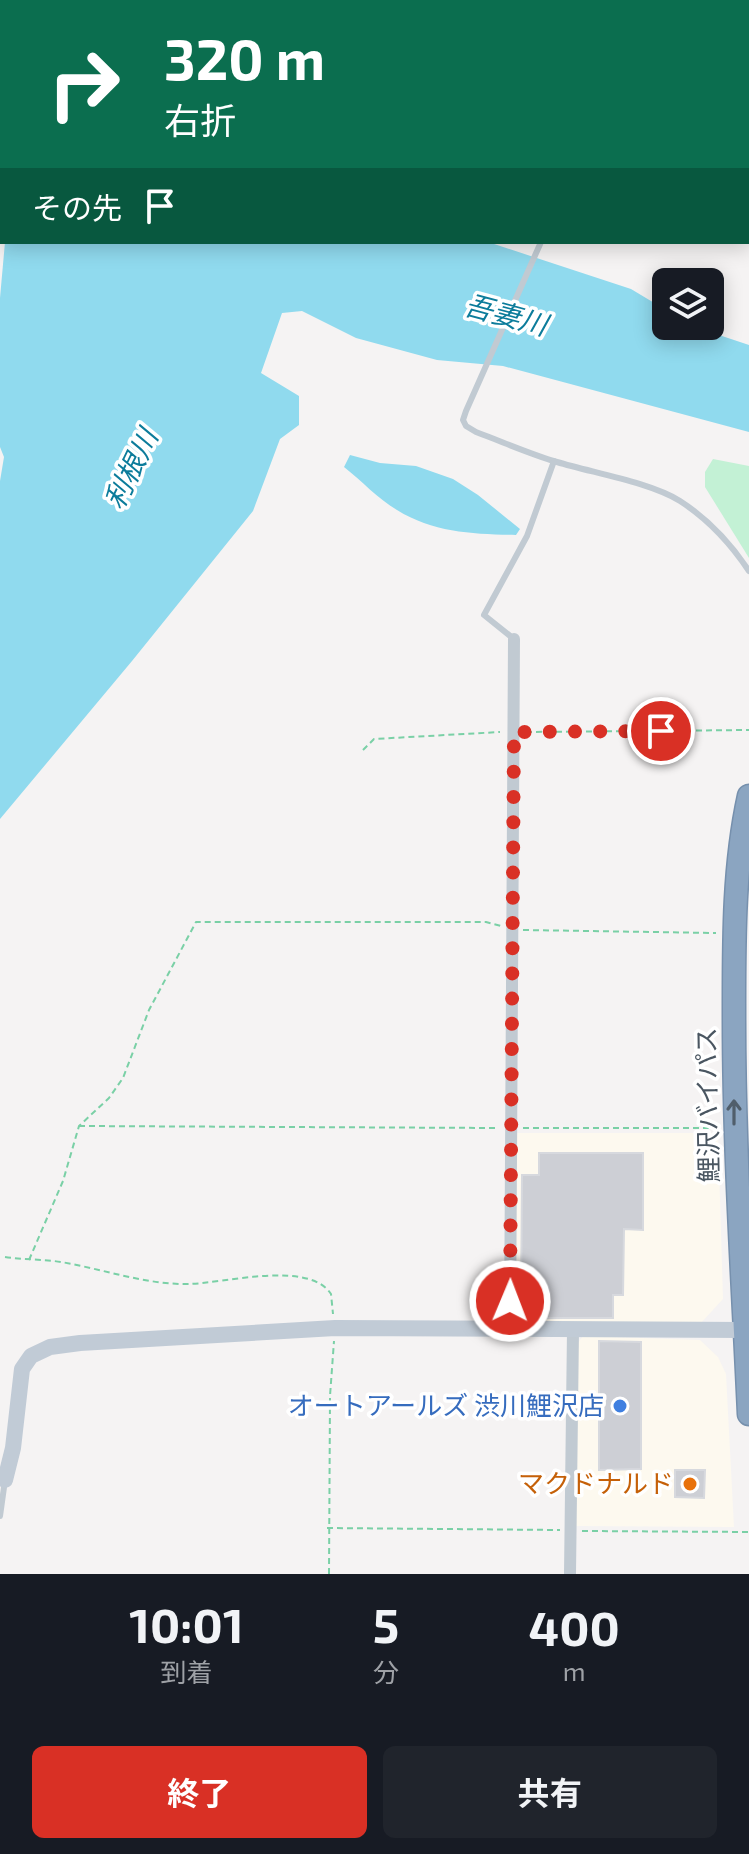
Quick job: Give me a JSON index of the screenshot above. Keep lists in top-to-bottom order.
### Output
{
  "streets": {
    "highway": ["鯉沢バイパス"]
  },
  "water": ["吾妻川", "利根川"],
  "places": ["オートアールズ 渋川鯉沢店", "マクドナルド"],
  "page": {
    "turn": ["320 m", "右折"],
    "then": "その先",
    "eta": [
      "10:01",
      "到着",
      "5",
      "分",
      "400",
      "m"
    ],
    "buttons": ["終了", "共有"]
  }
}
